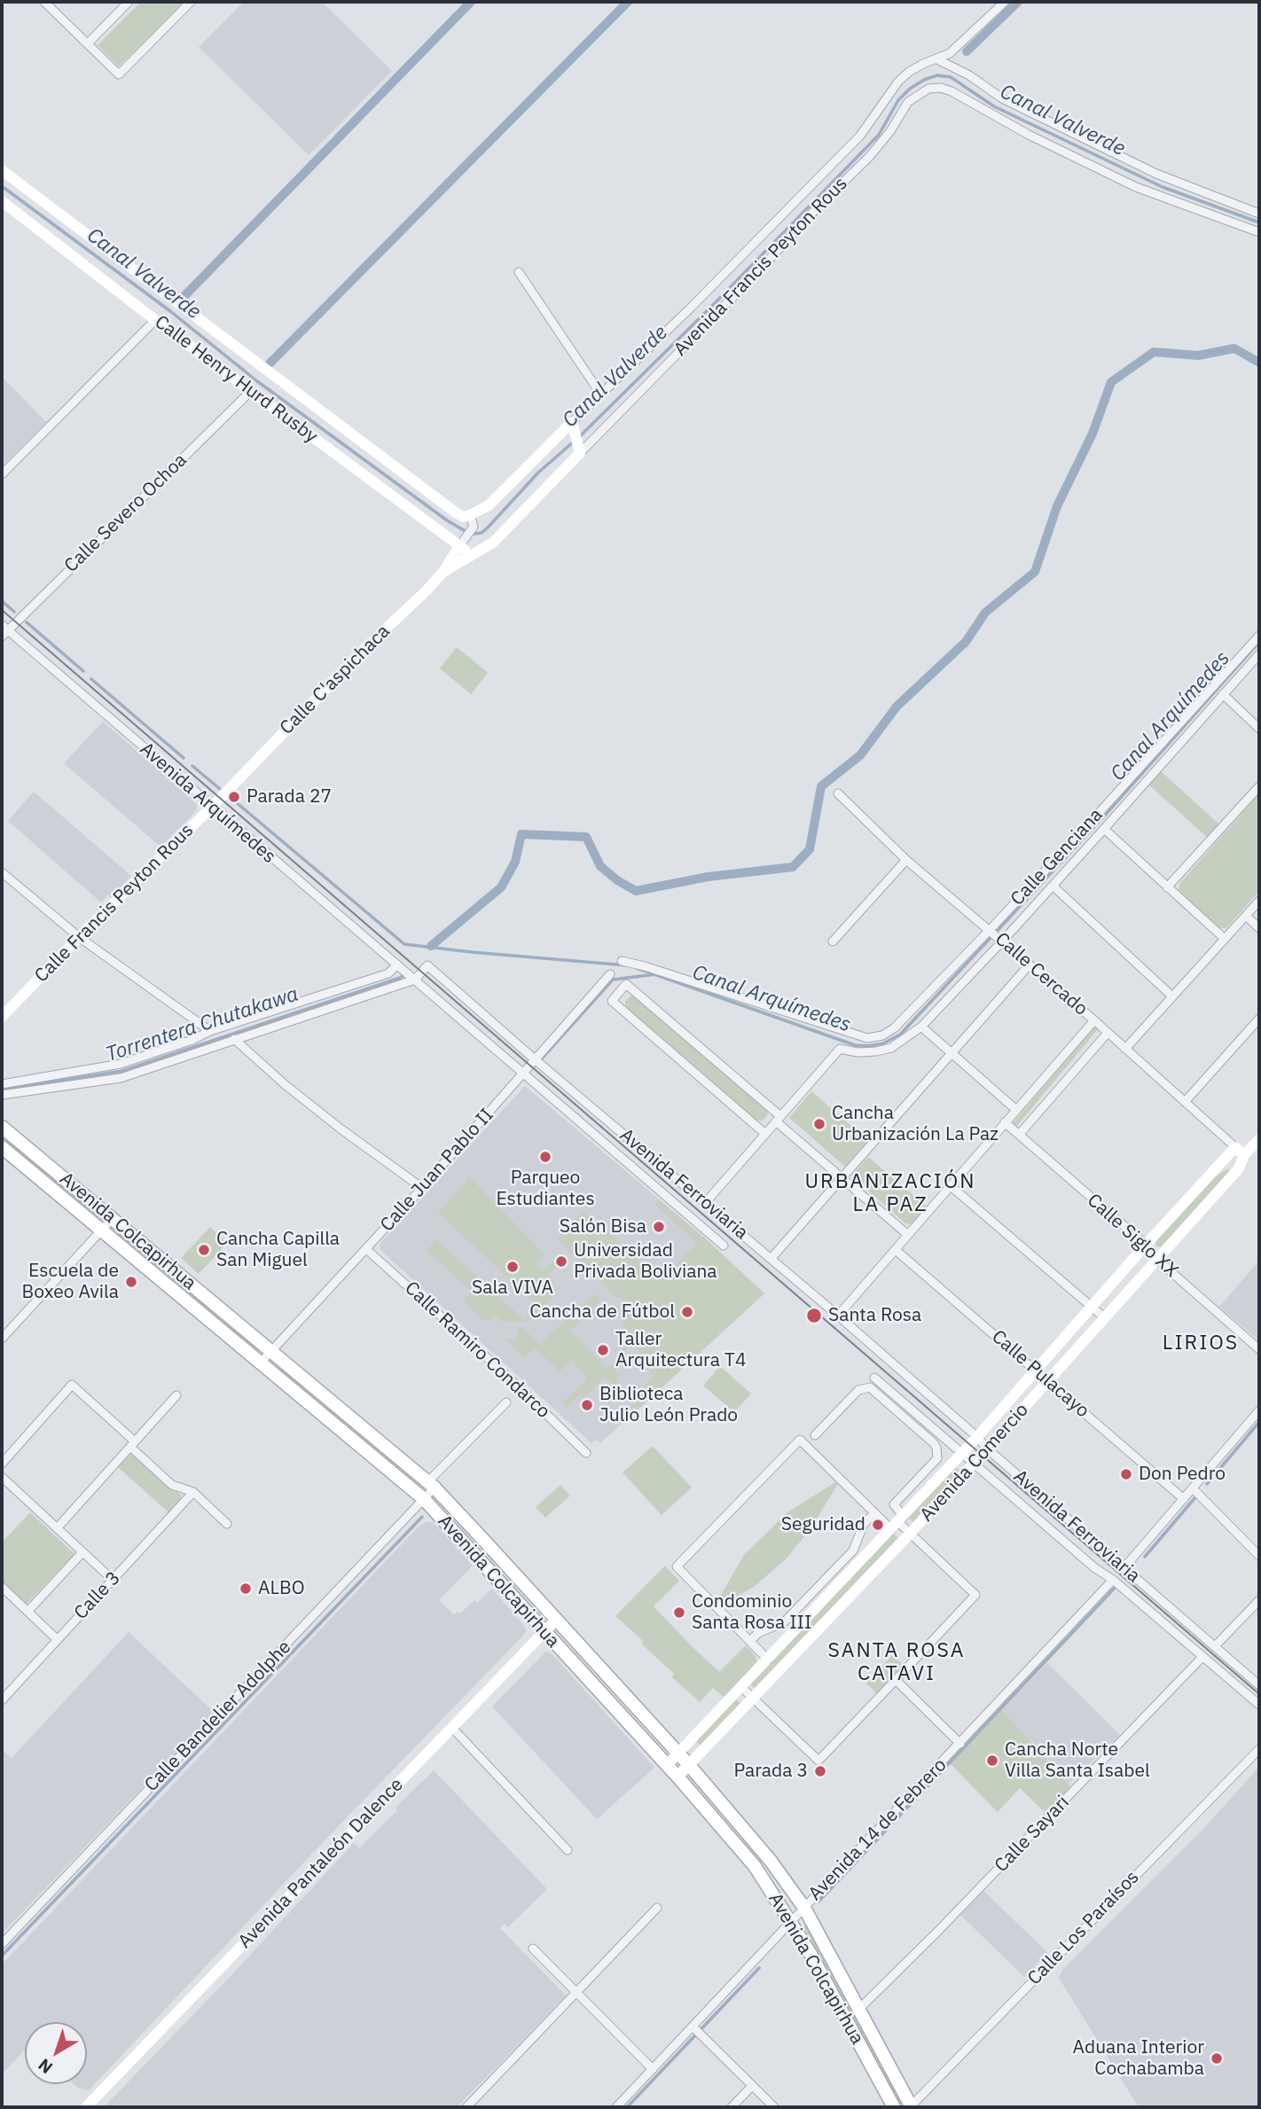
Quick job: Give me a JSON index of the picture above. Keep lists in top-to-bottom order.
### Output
{
  "streets": {
    "main road": ["Avenida Colcapirhua"],
    "street": [
      "Avenida Francis Peyton Rous",
      "Calle Henry Hurd Rusby",
      "Calle Severo Ochoa",
      "Calle C'aspichaca",
      "Avenida Arquímedes",
      "Calle Genciana",
      "Calle Francis Peyton Rous",
      "Calle Cercado",
      "Calle Juan Pablo II",
      "Avenida Ferroviaria",
      "Calle Siglo XX",
      "Calle Ramiro Condarco",
      "Calle Pulacayo",
      "Avenida Comercio",
      "Calle 3",
      "Calle Bandelier Adolphe",
      "Avenida 14 de Febrero",
      "Calle Sayari",
      "Avenida Pantaleón Dalence",
      "Calle Los Paraísos"
    ]
  },
  "crossings": [
    ["Avenida Francis Peyton Rous", "Calle C'aspichaca"],
    ["Calle Henry Hurd Rusby", "Calle Severo Ochoa"],
    ["Calle Henry Hurd Rusby", "Calle C'aspichaca"],
    ["Calle Severo Ochoa", "Avenida Arquímedes"],
    ["Calle C'aspichaca", "Calle Francis Peyton Rous"],
    ["Avenida Arquímedes", "Calle Francis Peyton Rous"],
    ["Avenida Arquímedes", "Avenida Ferroviaria"],
    ["Calle Genciana", "Calle Cercado"],
    ["Calle Cercado", "Avenida Comercio"],
    ["Calle Juan Pablo II", "Avenida Ferroviaria"],
    ["Calle Juan Pablo II", "Avenida Colcapirhua"],
    ["Calle Juan Pablo II", "Calle Ramiro Condarco"],
    ["Avenida Ferroviaria", "Avenida Comercio"],
    ["Avenida Ferroviaria", "Avenida 14 de Febrero"],
    ["Avenida Ferroviaria", "Calle Sayari"],
    ["Avenida Colcapirhua", "Avenida Comercio"],
    ["Avenida Colcapirhua", "Calle Bandelier Adolphe"],
    ["Avenida Colcapirhua", "Avenida 14 de Febrero"],
    ["Avenida Colcapirhua", "Calle Sayari"],
    ["Avenida Colcapirhua", "Avenida Pantaleón Dalence"],
    ["Avenida Colcapirhua", "Calle Los Paraísos"],
    ["Calle Siglo XX", "Avenida Comercio"],
    ["Calle Pulacayo", "Avenida Comercio"]
  ],
  "districts": ["URBANIZACIÓN LA PAZ", "LIRIOS", "SANTA ROSA CATAVI"],
  "water": ["Canal Valverde", "Canal Arquímedes", "Torrentera Chutakawa"],
  "places": [
    "Parada 27",
    "Cancha Urbanización La Paz",
    "Parqueo Estudiantes",
    "Salón Bisa",
    "Cancha Capilla San Miguel",
    "Universidad Privada Boliviana",
    "Sala VIVA",
    "Escuela de Boxeo Avila",
    "Cancha de Fútbol",
    "Santa Rosa",
    "Taller Arquitectura T4",
    "Biblioteca Julio León Prado",
    "Don Pedro",
    "Seguridad",
    "ALBO",
    "Condominio Santa Rosa III",
    "Cancha Norte Villa Santa Isabel",
    "Parada 3",
    "Aduana Interior Cochabamba"
  ],
  "north": "bottom left"
}
